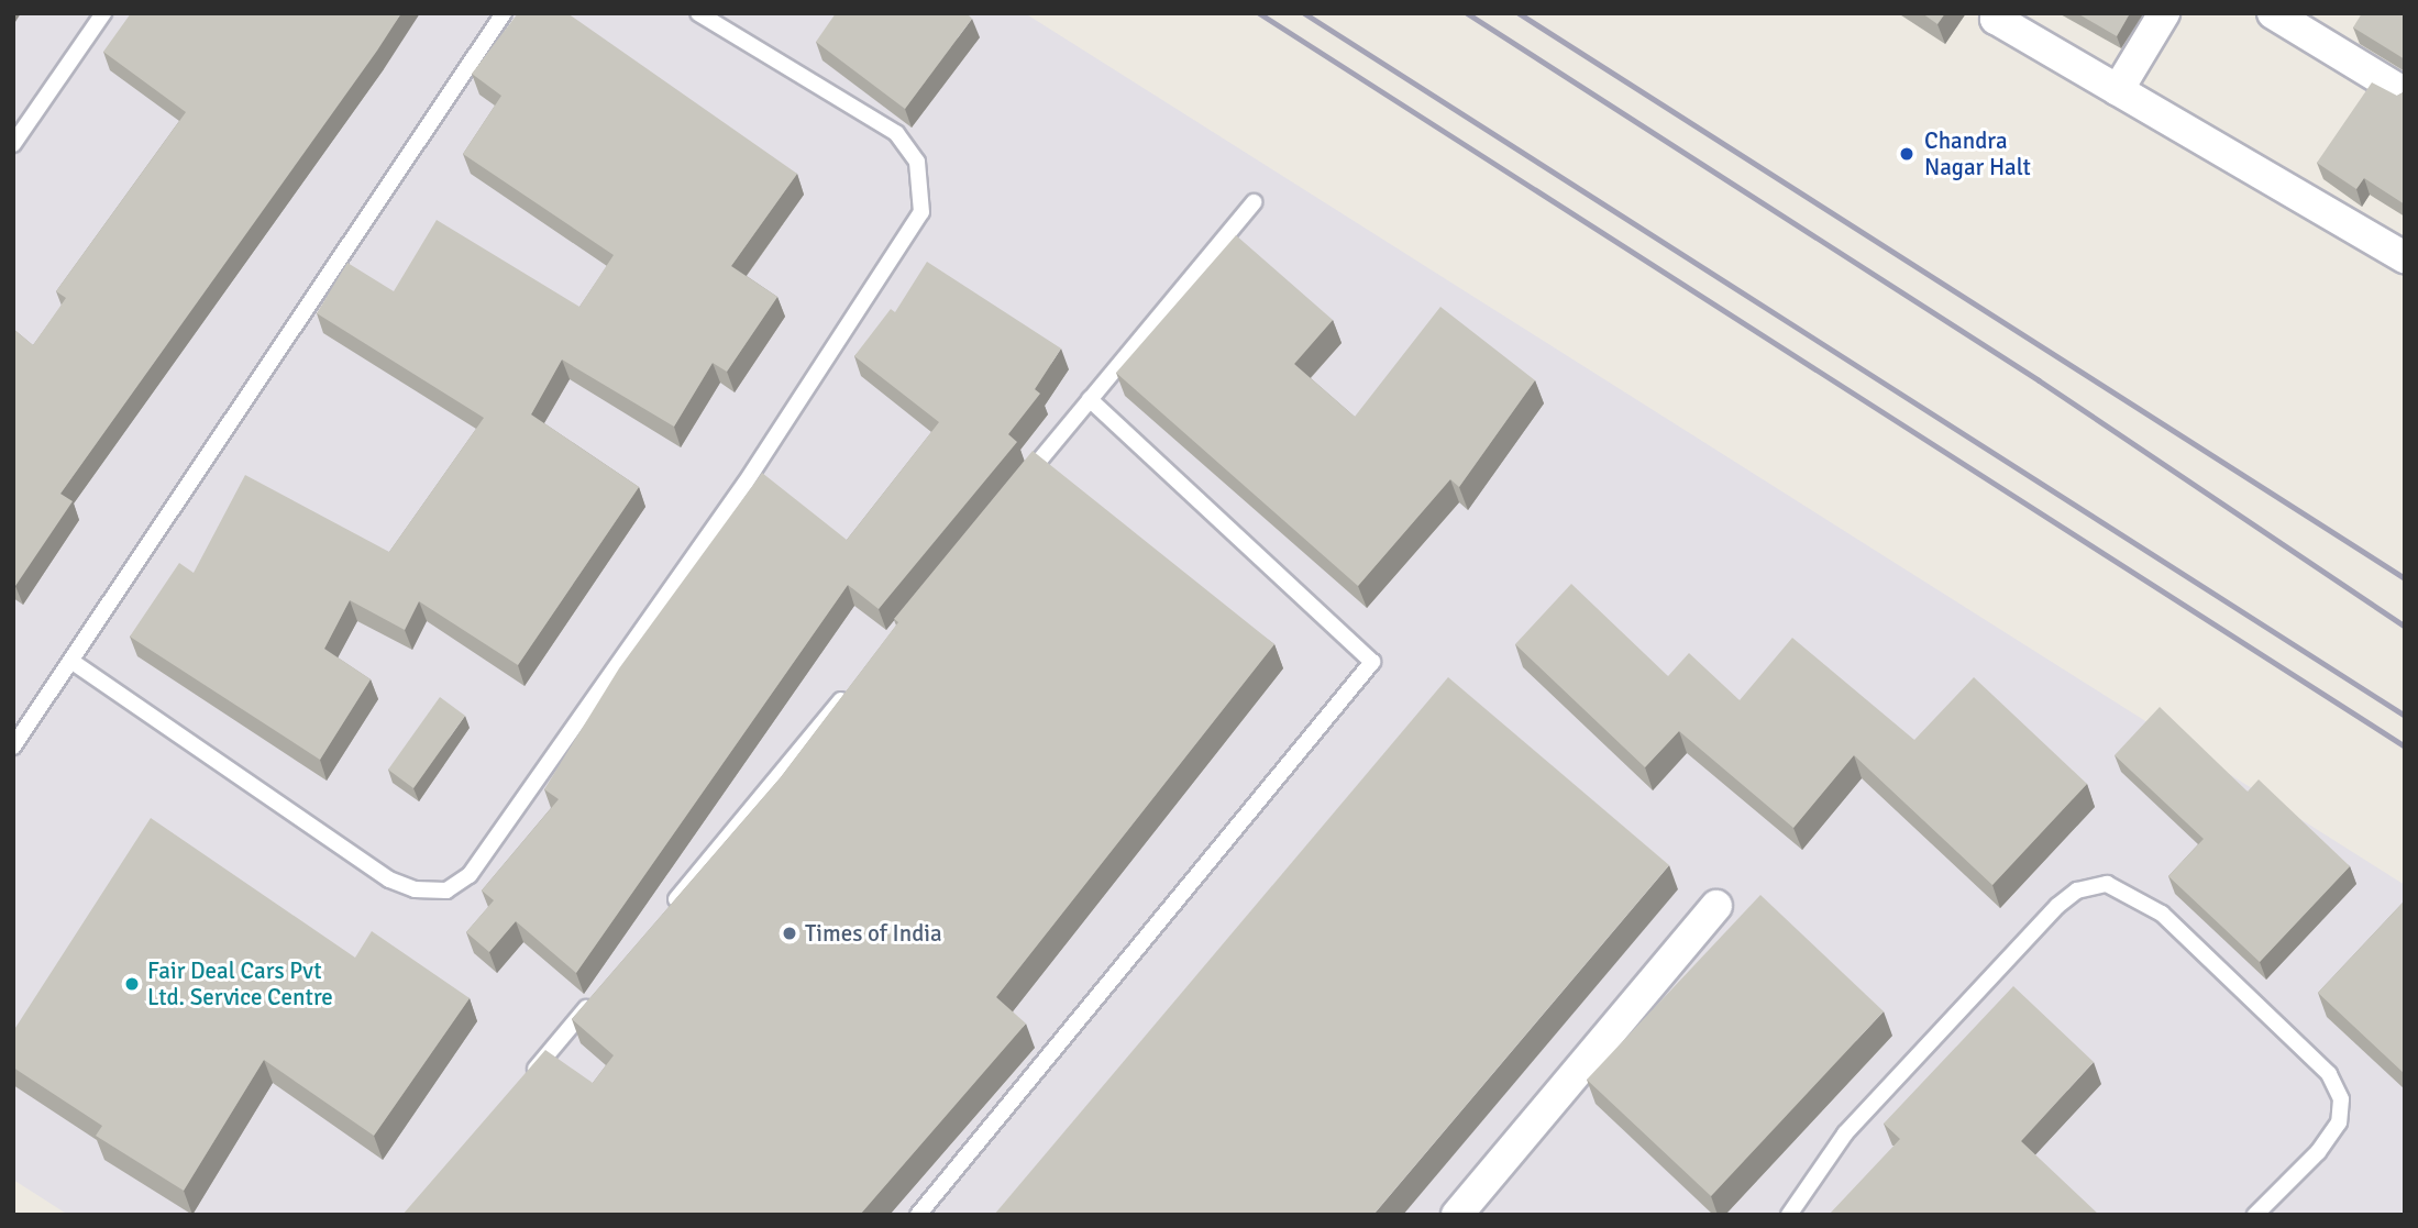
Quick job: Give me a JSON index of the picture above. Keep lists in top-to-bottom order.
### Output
{
  "places": ["Chandra Nagar Halt", "Times of India", "Fair Deal Cars Pvt Ltd. Service Centre"]
}
